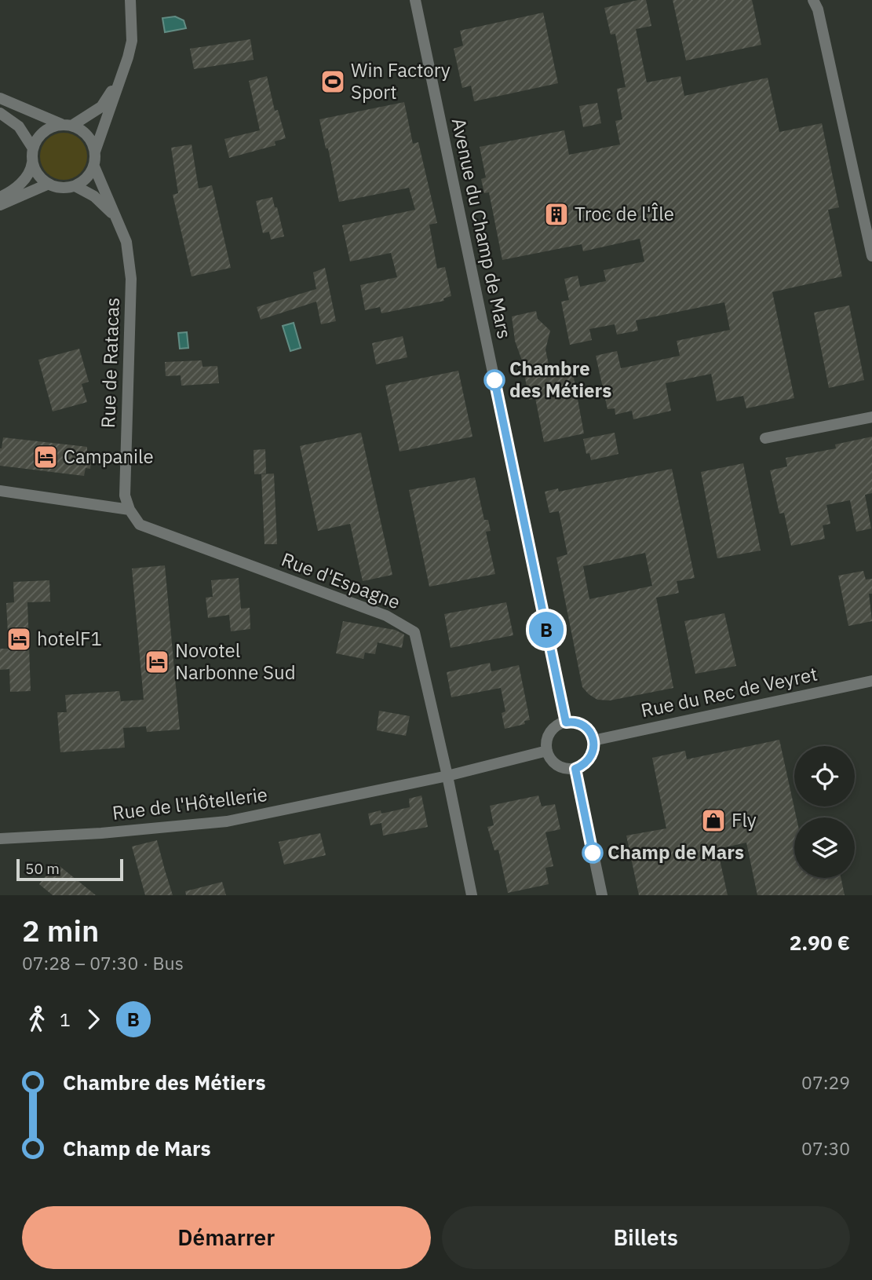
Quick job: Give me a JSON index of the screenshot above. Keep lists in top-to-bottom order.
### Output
{
  "streets": {
    "street": [
      "Avenue du Champ de Mars",
      "Rue de Ratacas",
      "Rue d'Espagne",
      "Rue du Rec de Veyret",
      "Rue de l'Hôtellerie"
    ]
  },
  "crossings": [
    ["Avenue du Champ de Mars", "Rue du Rec de Veyret"],
    ["Rue de Ratacas", "Rue d'Espagne"],
    ["Rue d'Espagne", "Rue de l'Hôtellerie"]
  ],
  "places": {
    "sports": ["Win Factory Sport"],
    "building": ["Troc de l'Île"],
    "other": ["Chambre des Métiers", "Champ de Mars"],
    "hotel": ["Campanile", "hotelF1", "Novotel Narbonne Sud"],
    "shop": ["Fly"]
  },
  "lines": ["bus line B"],
  "scale_bar": "50 m",
  "page": {
    "on_map": "B",
    "scale": "50 m",
    "heading": ["2 min", "07:28 – 07:30 · Bus", "2.90 €"],
    "legs": ["1", "B"],
    "list": [
      {
        "name": "Chambre des Métiers",
        "value": "07:29"
      },
      {
        "name": "Champ de Mars",
        "value": "07:30"
      }
    ],
    "buttons": ["Démarrer", "Billets"]
  }
}
